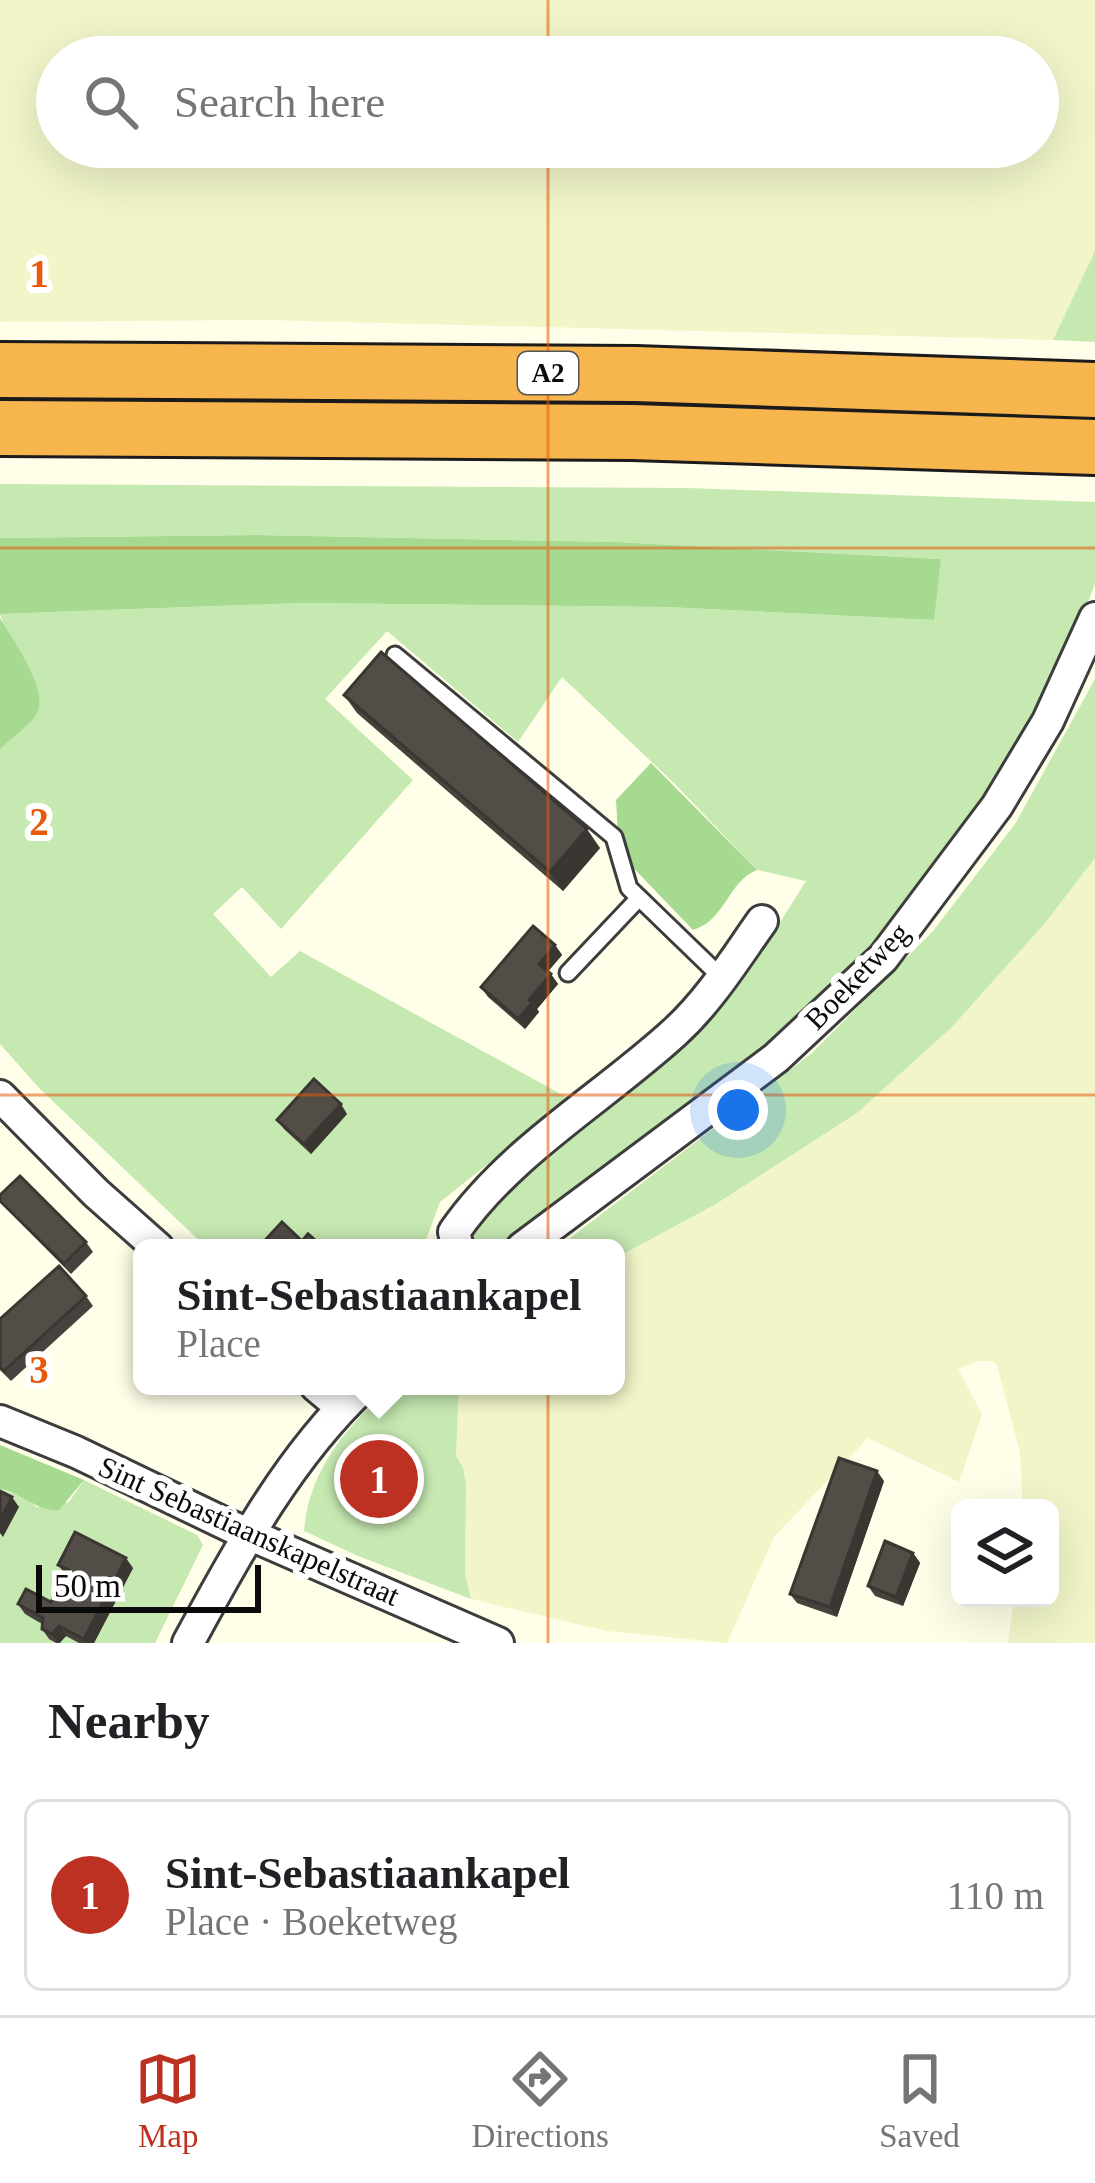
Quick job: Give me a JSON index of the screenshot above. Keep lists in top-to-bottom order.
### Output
{
  "streets": {
    "highway": ["A2"],
    "street": ["Boeketweg", "Sint Sebastiaanskapelstraat"]
  },
  "scale_bar": "50 m",
  "page": {
    "search": "Search here",
    "popup": ["Sint-Sebastiaankapel", "Place"],
    "pins": "1",
    "scale": "50 m",
    "heading": "Nearby",
    "list": [
      {
        "mark": "1",
        "name": "Sint-Sebastiaankapel",
        "note": "Place · Boeketweg",
        "value": "110 m"
      }
    ],
    "nav": ["Map", "Directions", "Saved"]
  },
  "grid": {
    "rows": ["1", "2", "3"]
  }
}
